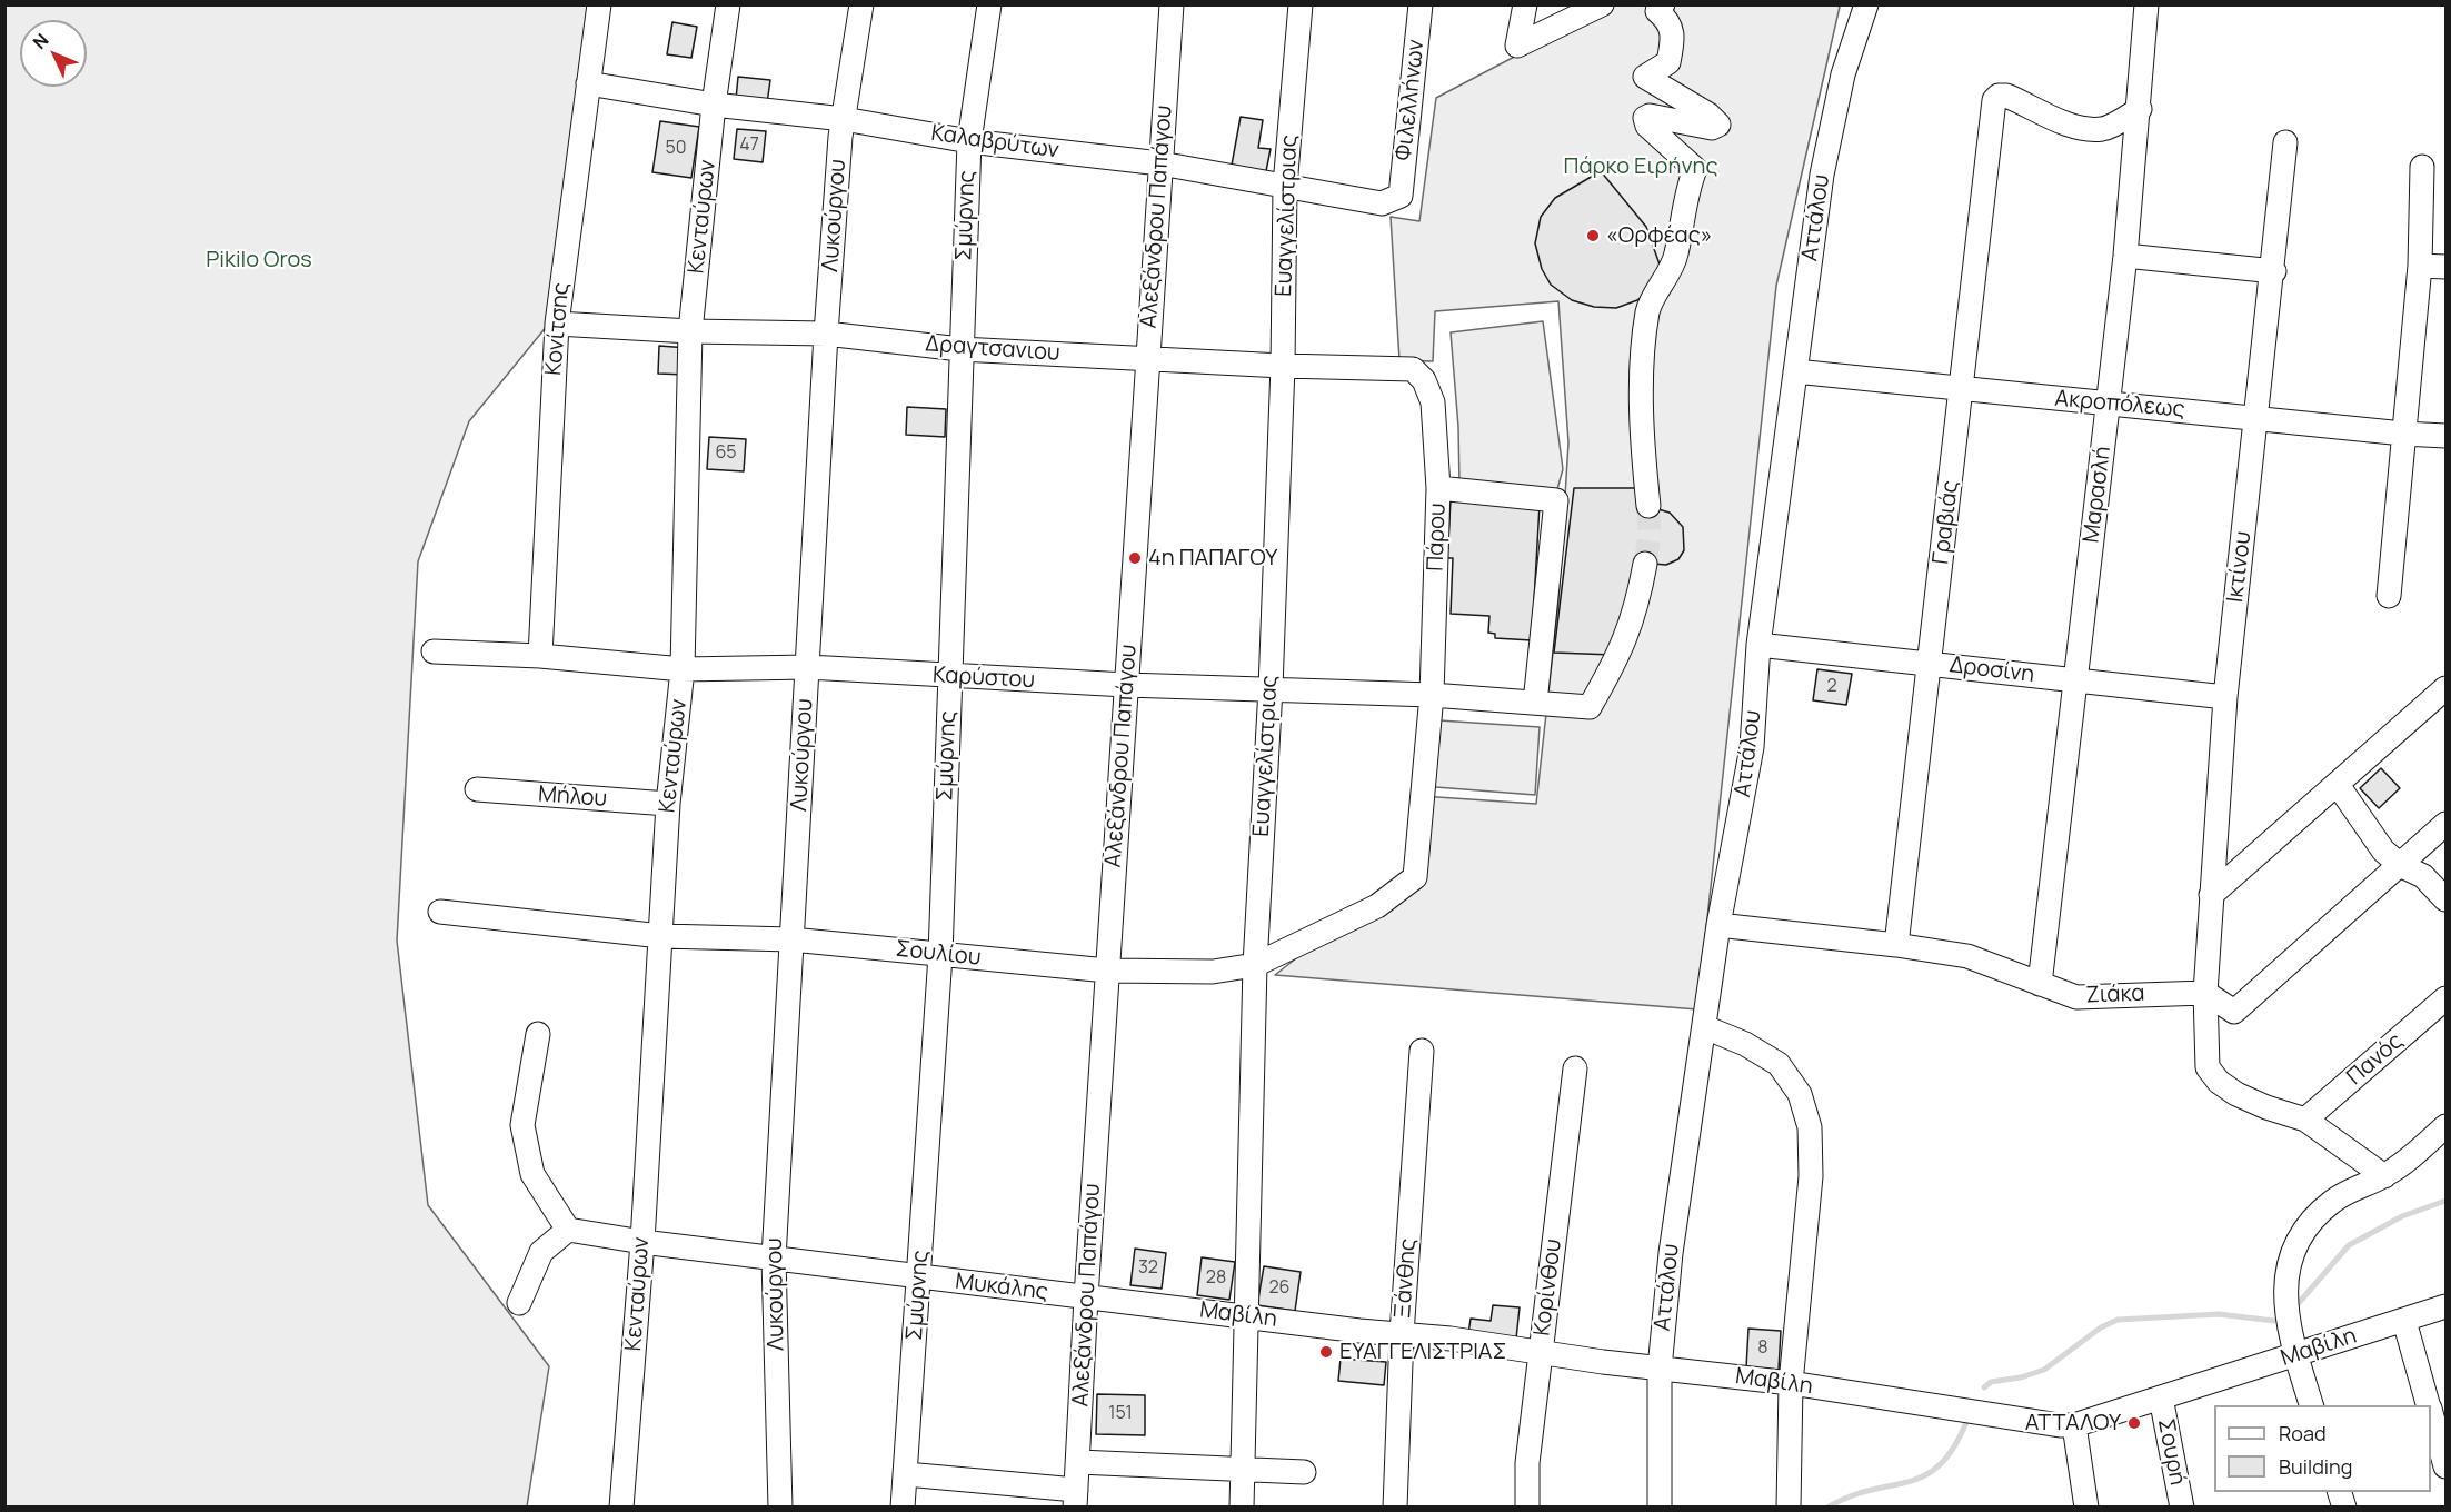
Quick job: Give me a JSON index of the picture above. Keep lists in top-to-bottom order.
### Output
{
  "streets": {
    "street": [
      "Φιλελλήνων",
      "Καλαβρύτων",
      "Λυκούργου",
      "Σμύρνης",
      "Ευαγγελίστριας",
      "Κενταύρων",
      "Αλεξάνδρου Παπάγου",
      "Αττάλου",
      "Κονίτσης",
      "Δραγτσανιου",
      "Ακροπόλεως",
      "Μαρασλή",
      "Γραβιάς",
      "Πάρου",
      "Ικτίνου",
      "Δροσίνη",
      "Καρύστου",
      "Μήλου",
      "Σουλίου",
      "Ζιάκα",
      "Πανός",
      "Ξάνθης",
      "Μυκάλης",
      "Κορίνθου",
      "Μαβίλη",
      "Σουρή"
    ]
  },
  "crossings": [
    ["Φιλελλήνων", "Καλαβρύτων"],
    ["Καλαβρύτων", "Λυκούργου"],
    ["Καλαβρύτων", "Σμύρνης"],
    ["Καλαβρύτων", "Ευαγγελίστριας"],
    ["Καλαβρύτων", "Κενταύρων"],
    ["Καλαβρύτων", "Αλεξάνδρου Παπάγου"],
    ["Καλαβρύτων", "Κονίτσης"],
    ["Λυκούργου", "Δραγτσανιου"],
    ["Λυκούργου", "Καρύστου"],
    ["Λυκούργου", "Σουλίου"],
    ["Λυκούργου", "Μυκάλης"],
    ["Σμύρνης", "Δραγτσανιου"],
    ["Σμύρνης", "Καρύστου"],
    ["Σμύρνης", "Σουλίου"],
    ["Σμύρνης", "Μυκάλης"],
    ["Ευαγγελίστριας", "Δραγτσανιου"],
    ["Ευαγγελίστριας", "Καρύστου"],
    ["Ευαγγελίστριας", "Σουλίου"],
    ["Ευαγγελίστριας", "Μαβίλη"],
    ["Κενταύρων", "Δραγτσανιου"],
    ["Κενταύρων", "Καρύστου"],
    ["Κενταύρων", "Μήλου"],
    ["Κενταύρων", "Σουλίου"],
    ["Κενταύρων", "Μυκάλης"],
    ["Αλεξάνδρου Παπάγου", "Δραγτσανιου"],
    ["Αλεξάνδρου Παπάγου", "Καρύστου"],
    ["Αλεξάνδρου Παπάγου", "Σουλίου"],
    ["Αλεξάνδρου Παπάγου", "Μυκάλης"],
    ["Αλεξάνδρου Παπάγου", "Μαβίλη"],
    ["Αττάλου", "Ακροπόλεως"],
    ["Αττάλου", "Δροσίνη"],
    ["Αττάλου", "Ζιάκα"],
    ["Αττάλου", "Μαβίλη"],
    ["Κονίτσης", "Δραγτσανιου"],
    ["Κονίτσης", "Καρύστου"],
    ["Δραγτσανιου", "Πάρου"],
    ["Ακροπόλεως", "Μαρασλή"],
    ["Ακροπόλεως", "Γραβιάς"],
    ["Ακροπόλεως", "Ικτίνου"],
    ["Μαρασλή", "Γραβιάς"],
    ["Μαρασλή", "Δροσίνη"],
    ["Μαρασλή", "Ζιάκα"],
    ["Γραβιάς", "Δροσίνη"],
    ["Γραβιάς", "Ζιάκα"],
    ["Πάρου", "Καρύστου"],
    ["Πάρου", "Σουλίου"],
    ["Ικτίνου", "Δροσίνη"],
    ["Ικτίνου", "Ζιάκα"],
    ["Ικτίνου", "Πανός"],
    ["Καρύστου", "Σουλίου"],
    ["Ξάνθης", "Μαβίλη"],
    ["Μυκάλης", "Μαβίλη"],
    ["Κορίνθου", "Μαβίλη"],
    ["Μαβίλη", "Σουρή"]
  ],
  "parks": ["Πάρκο Ειρήνης", "Pikilo Oros"],
  "places": [
    "«Ορφέας»",
    "4η ΠΑΠΑΓΟΥ",
    "ΕΥΑΓΓΕΛΙΣΤΡΙΑΣ",
    "ΑΤΤΑΛΟΥ"
  ],
  "house_numbers": [
    "47",
    "50",
    "65",
    "2",
    "32",
    "28",
    "26",
    "8",
    "151"
  ],
  "legend": ["Road", "Building"],
  "north": "top left"
}
